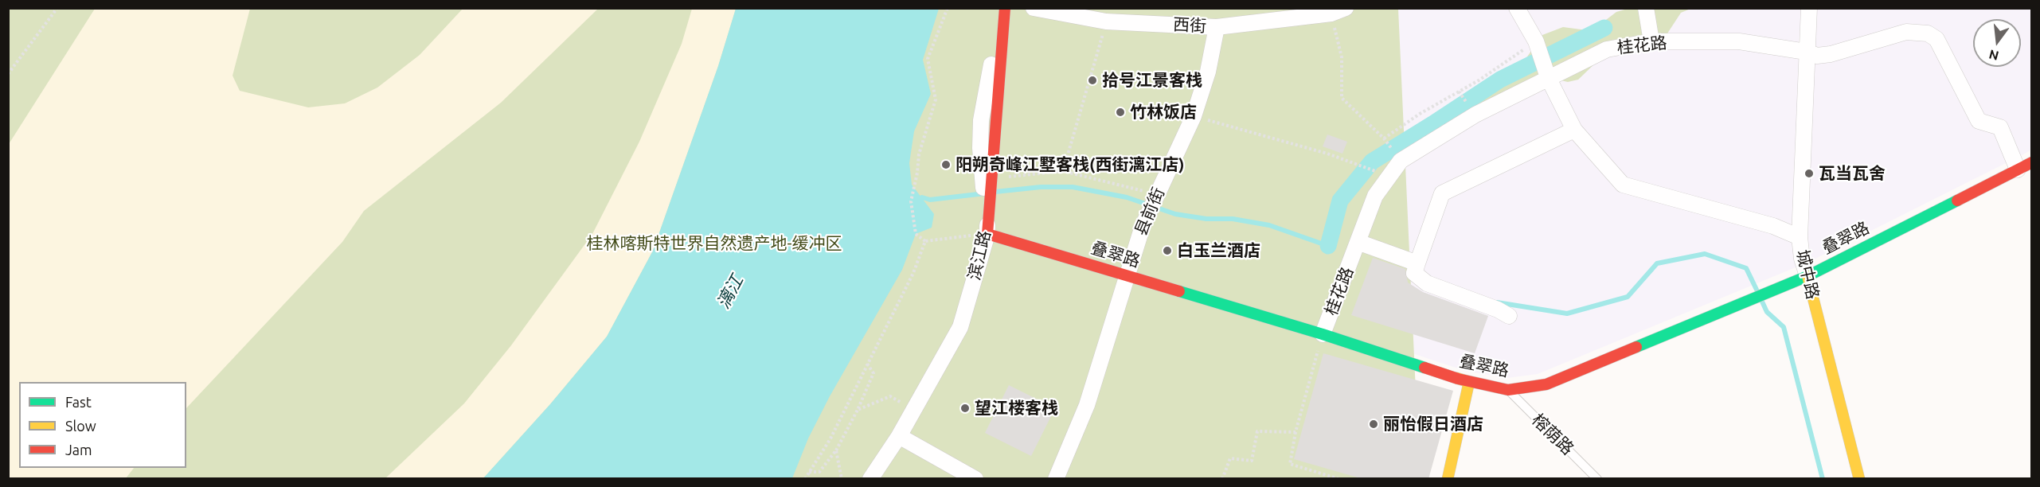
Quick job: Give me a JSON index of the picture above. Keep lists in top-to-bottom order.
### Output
{
  "streets": {
    "street": [
      "西街",
      "桂花路",
      "县前街",
      "叠翠路",
      "滨江路",
      "城中路"
    ],
    "lane": ["榕荫路"]
  },
  "crossings": [
    ["西街", "县前街"],
    ["桂花路", "叠翠路"],
    ["桂花路", "城中路"],
    ["县前街", "叠翠路"],
    ["叠翠路", "滨江路"],
    ["叠翠路", "城中路"],
    ["叠翠路", "榕荫路"]
  ],
  "water": ["漓江"],
  "parks": ["桂林喀斯特世界自然遗产地-缓冲区"],
  "places": [
    "拾号江景客栈",
    "竹林饭店",
    "阳朔奇峰江墅客栈(西街漓江店)",
    "瓦当瓦舍",
    "白玉兰酒店",
    "望江楼客栈",
    "丽怡假日酒店"
  ],
  "legend": ["Fast", "Slow", "Jam"],
  "north": "bottom"
}
